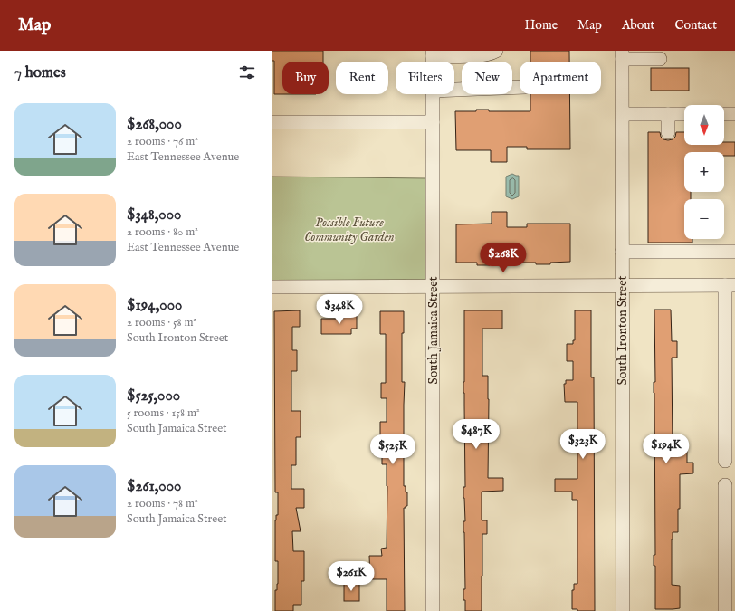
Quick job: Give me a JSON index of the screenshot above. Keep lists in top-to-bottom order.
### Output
{
  "streets": {
    "street": ["South Jamaica Street", "South Ironton Street"]
  },
  "parks": ["Possible Future Community Garden"],
  "north": "bottom",
  "page": {
    "header": "Map",
    "nav": [
      "Home",
      "Map",
      "About",
      "Contact"
    ],
    "heading": "7 homes",
    "chip": [
      "Buy",
      "Rent",
      "Filters",
      "New",
      "Apartment"
    ],
    "list": [
      {
        "name": "$268,000",
        "note": "2 rooms · 76 m² · East Tennessee Avenue"
      },
      {
        "name": "$348,000",
        "note": "2 rooms · 80 m² · East Tennessee Avenue"
      },
      {
        "name": "$194,000",
        "note": "2 rooms · 58 m² · South Ironton Street"
      },
      {
        "name": "$525,000",
        "note": "5 rooms · 158 m² · South Jamaica Street"
      },
      {
        "name": "$261,000",
        "note": "2 rooms · 78 m² · South Jamaica Street"
      }
    ],
    "map_buttons": ["+", "−"],
    "price": [
      "$268K",
      "$348K",
      "$487K",
      "$323K",
      "$194K",
      "$525K",
      "$261K"
    ]
  }
}
